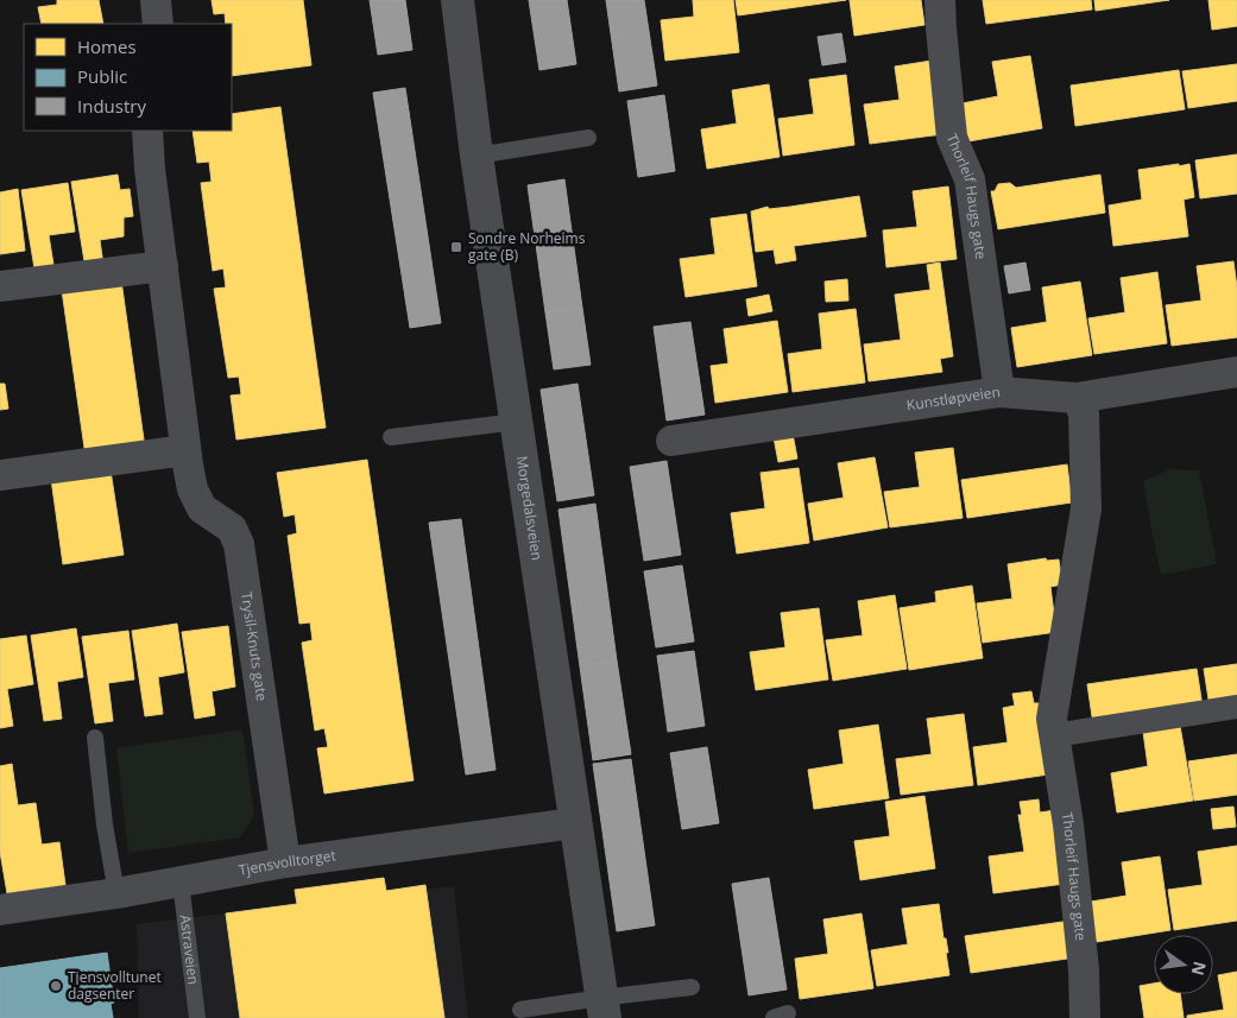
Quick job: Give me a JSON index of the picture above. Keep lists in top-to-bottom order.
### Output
{
  "streets": {
    "street": [
      "Thorleif Haugs gate",
      "Kunstløpveien",
      "Morgedalsveien",
      "Trysil-Knuts gate",
      "Tjensvolltorget"
    ],
    "lane": ["Astraveien"]
  },
  "crossings": [
    ["Thorleif Haugs gate", "Kunstløpveien"],
    ["Morgedalsveien", "Tjensvolltorget"],
    ["Trysil-Knuts gate", "Tjensvolltorget"],
    ["Tjensvolltorget", "Astraveien"]
  ],
  "places": {
    "transit": ["Sondre Norheims gate (B)"],
    "other": ["Tjensvolltunet dagsenter"]
  },
  "legend": ["Homes", "Public", "Industry"],
  "north": "right"
}
